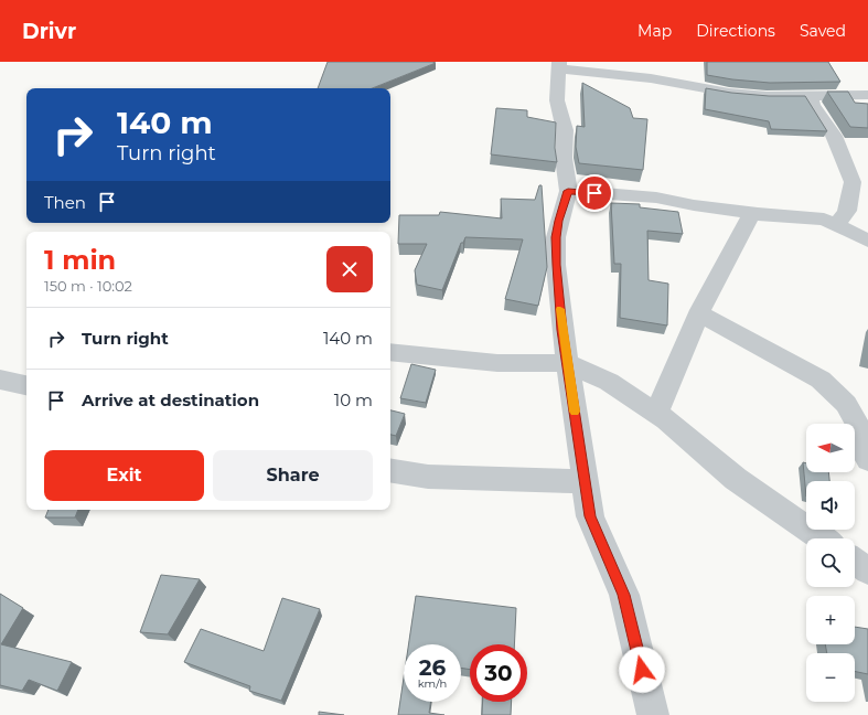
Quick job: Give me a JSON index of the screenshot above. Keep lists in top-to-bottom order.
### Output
{
  "north": "left",
  "page": {
    "header": "Drivr",
    "nav": ["Map", "Directions", "Saved"],
    "turn": ["140 m", "Turn right"],
    "then": "Then",
    "heading": ["1 min", "150 m · 10:02"],
    "list": [
      {
        "name": "Turn right",
        "value": "140 m"
      },
      {
        "name": "Arrive at destination",
        "value": "10 m"
      }
    ],
    "map_buttons": ["+", "−"],
    "buttons": ["Exit", "Share"],
    "speed": "26 km/h",
    "limit": "30"
  }
}
